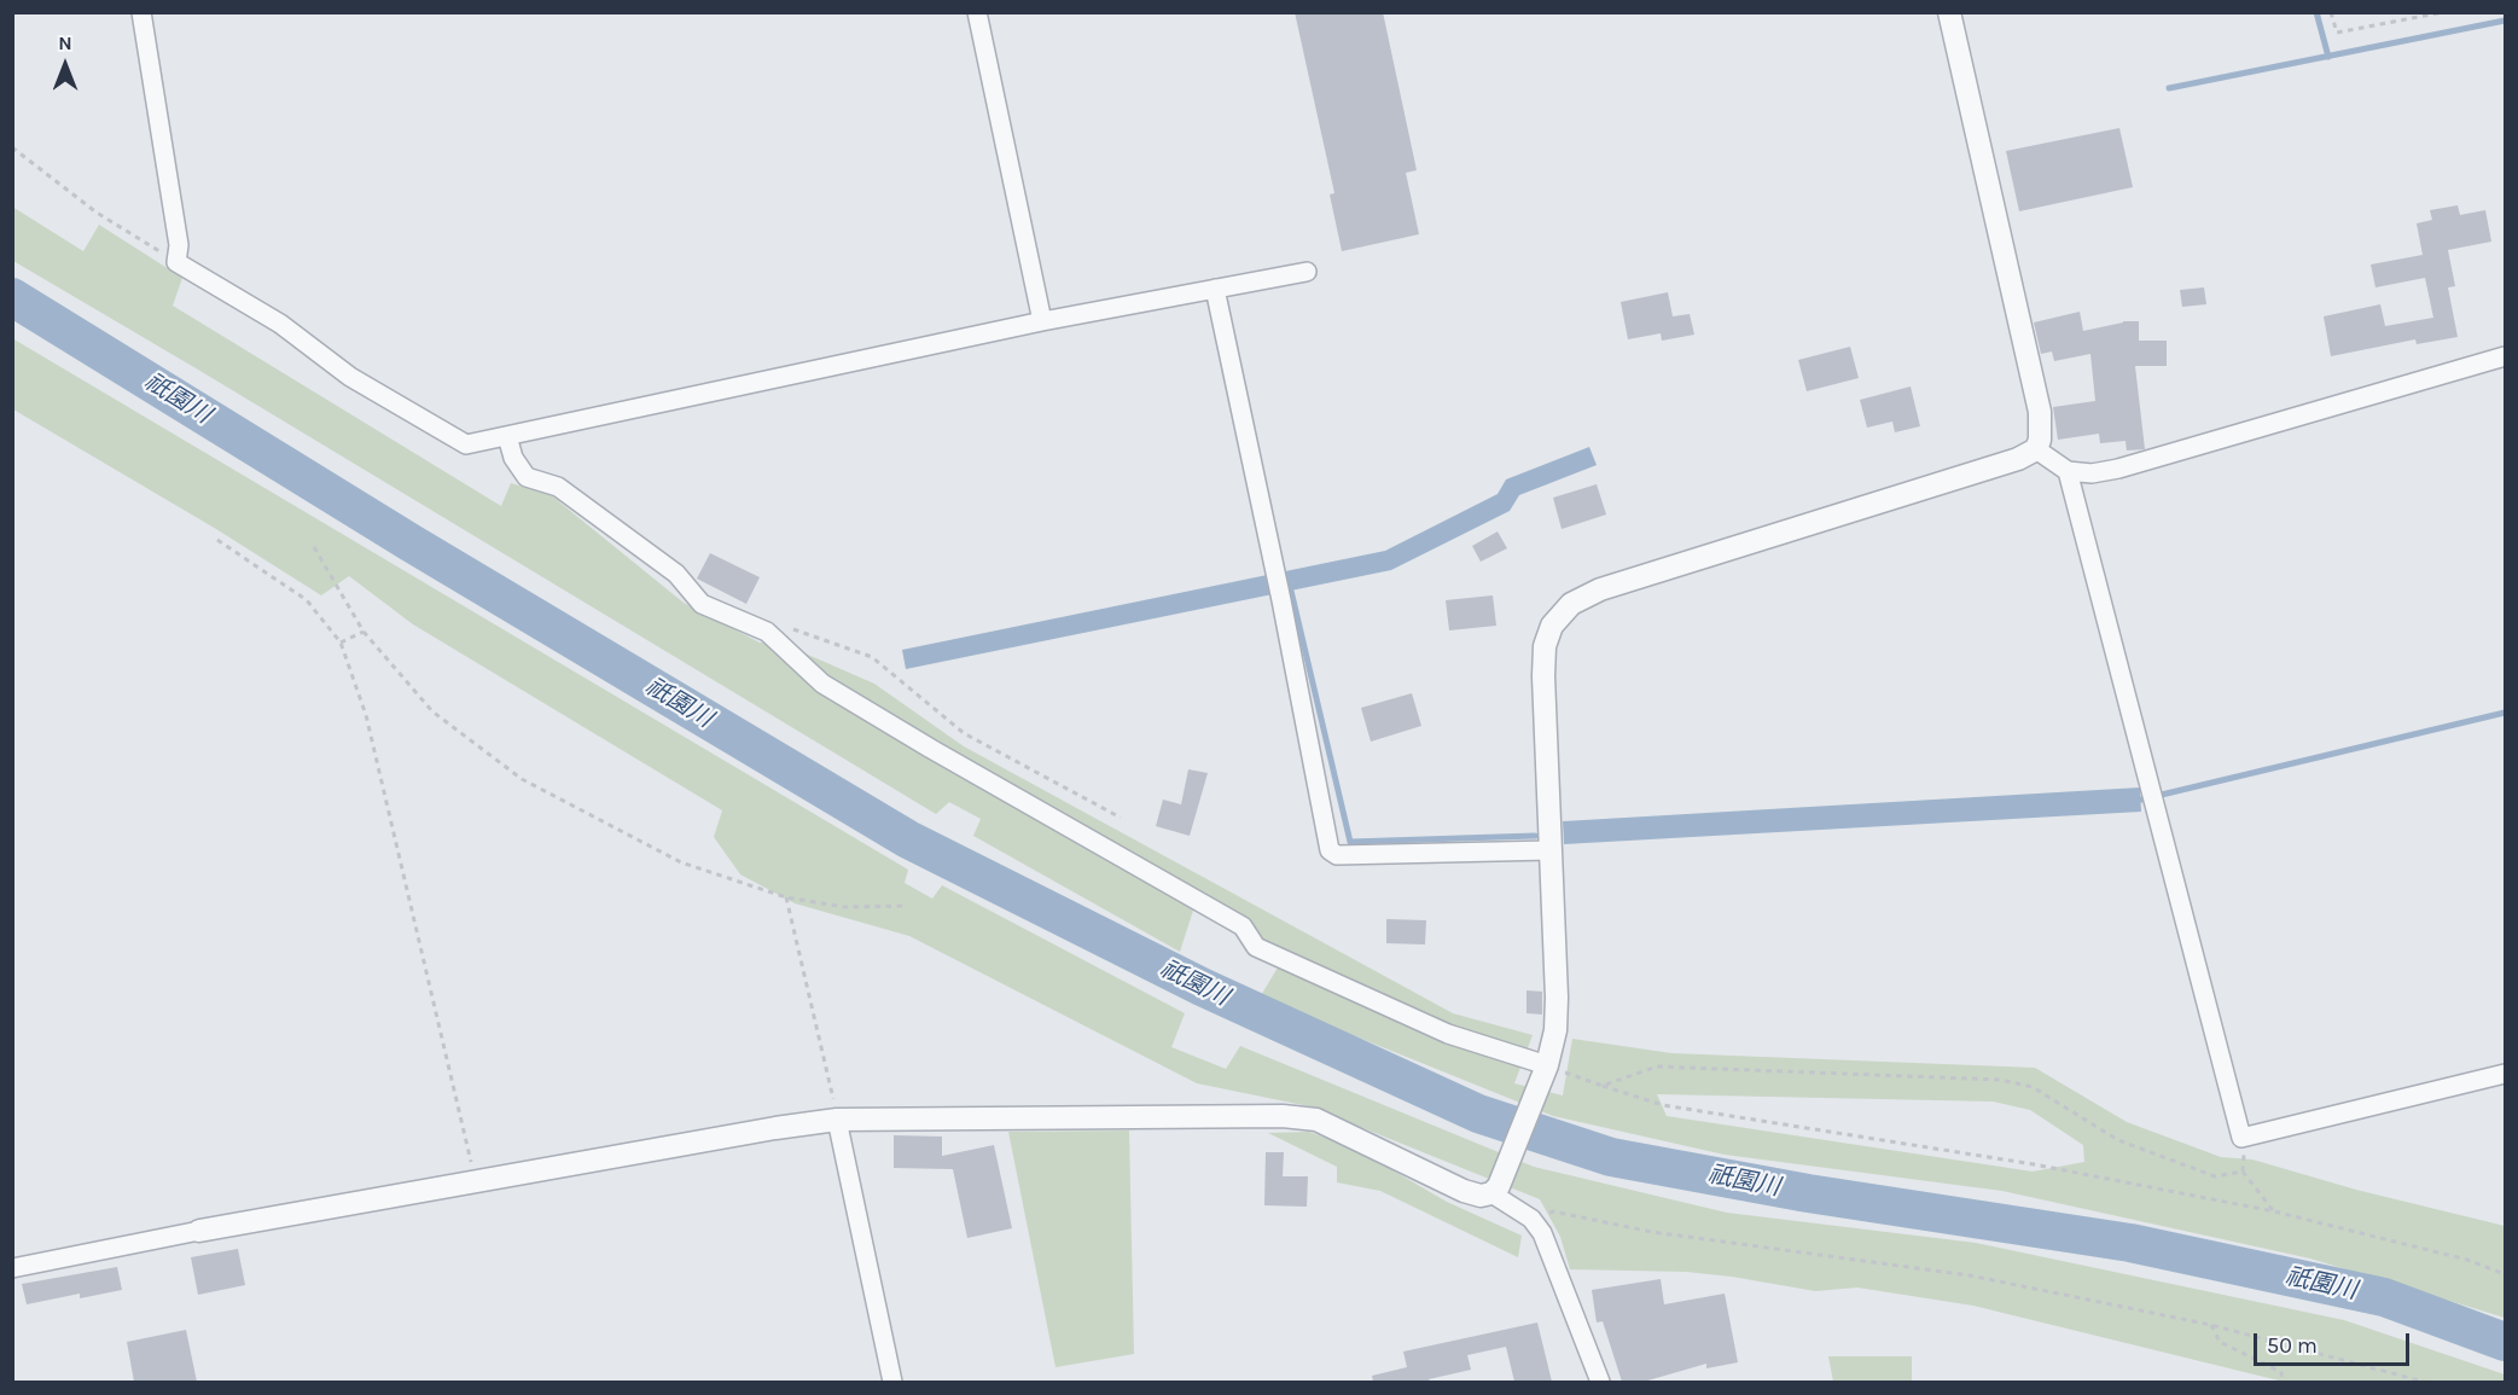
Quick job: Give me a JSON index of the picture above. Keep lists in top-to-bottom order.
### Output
{
  "water": ["祇園川"],
  "scale_bar": "50 m",
  "north": "top"
}
